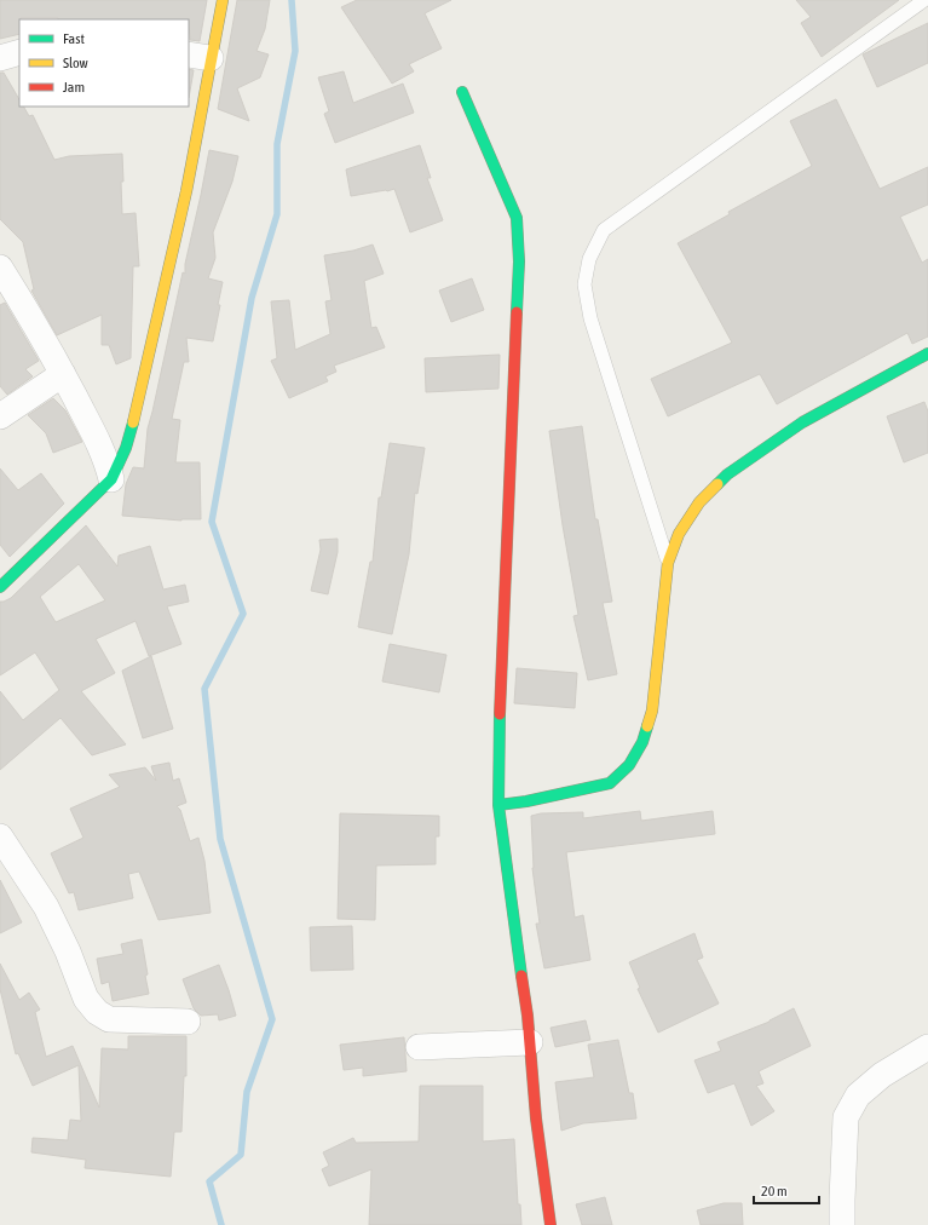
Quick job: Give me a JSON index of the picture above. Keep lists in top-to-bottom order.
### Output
{
  "legend": ["Fast", "Slow", "Jam"],
  "scale_bar": "20 m"
}
